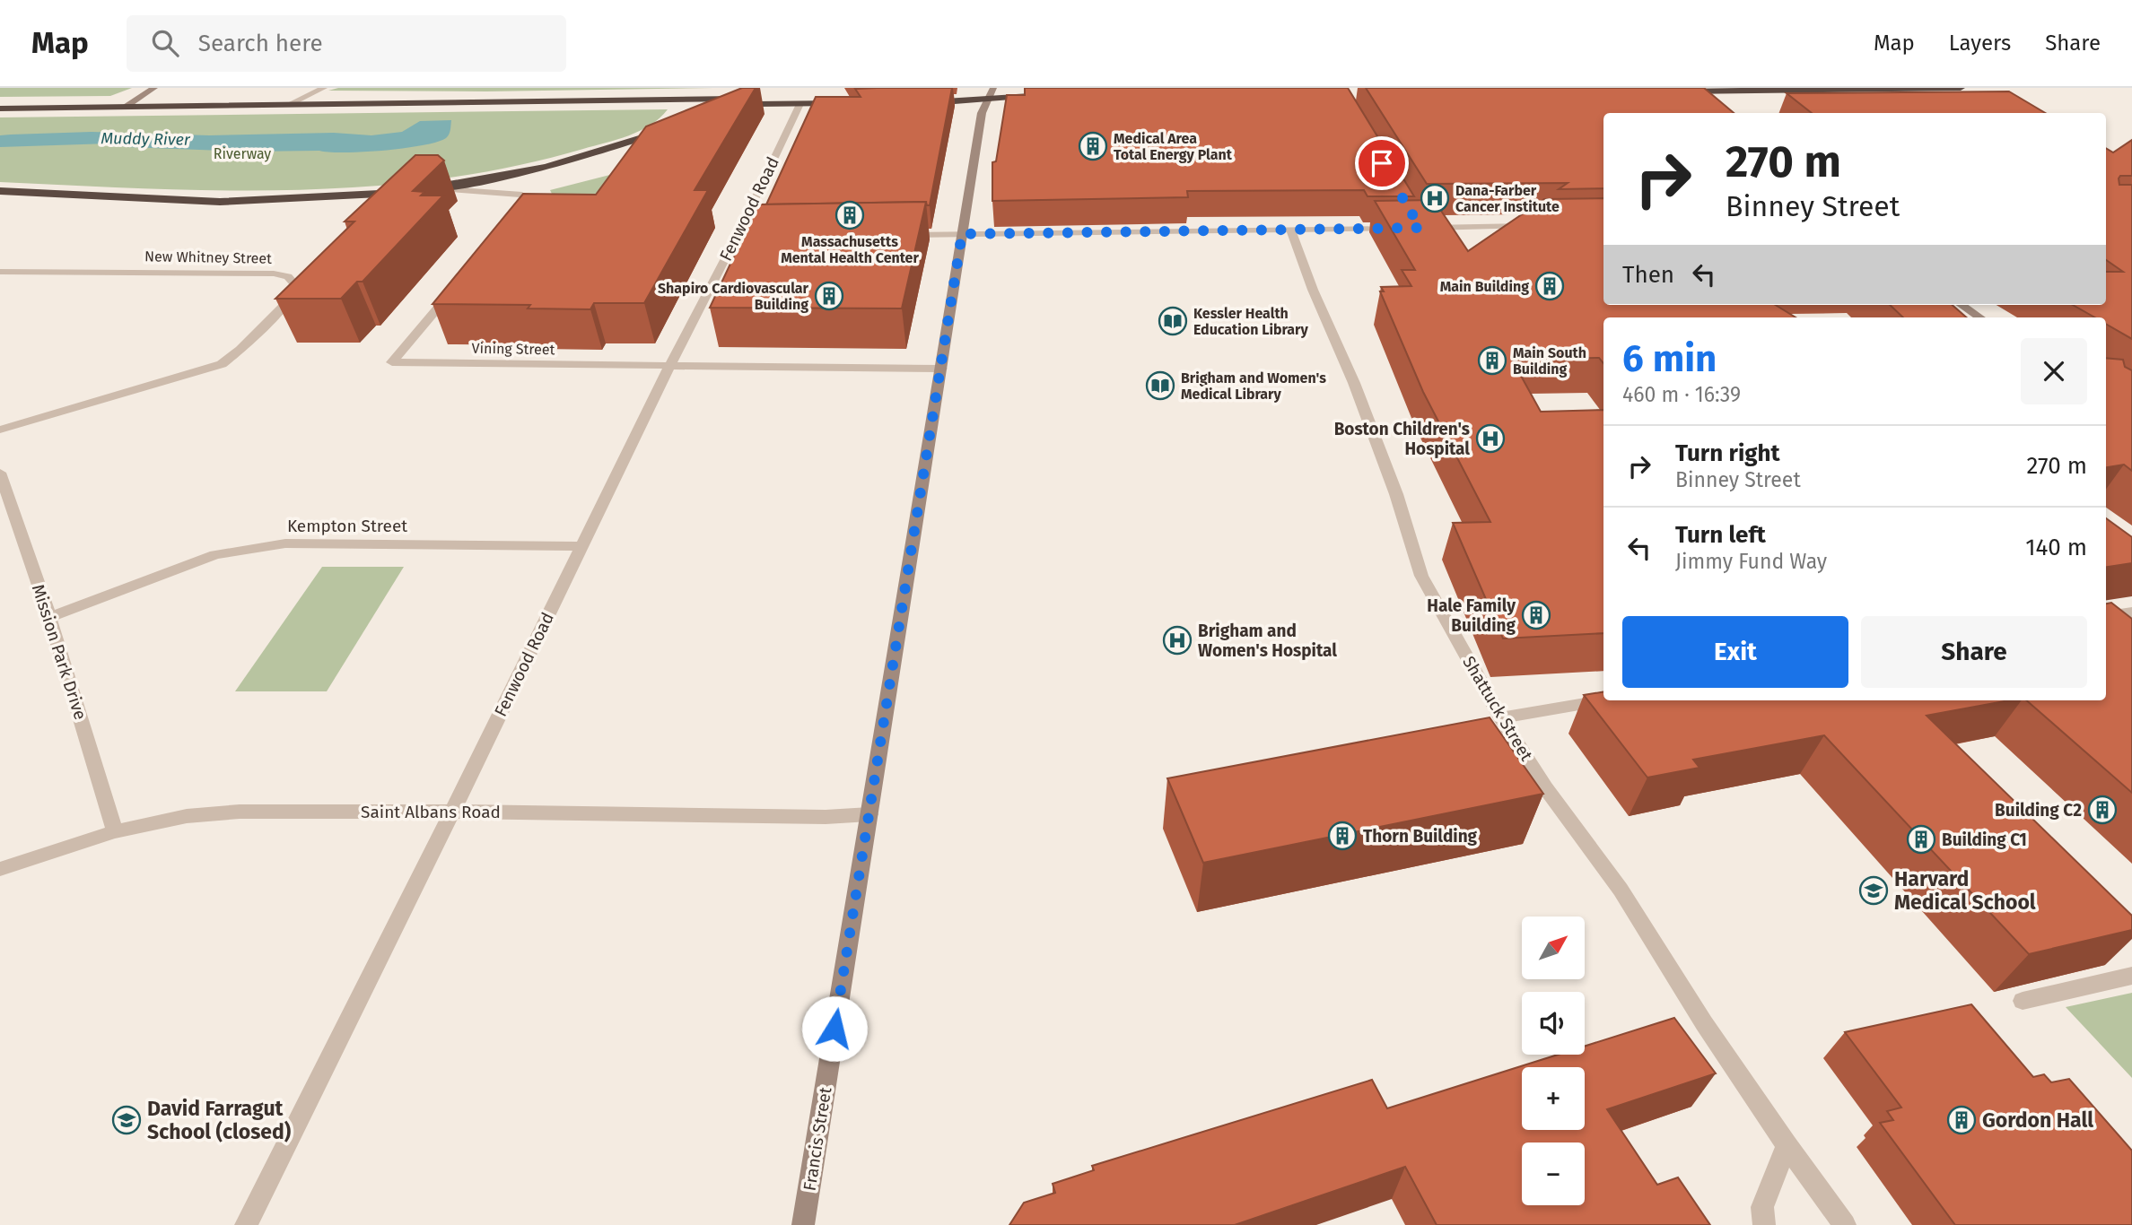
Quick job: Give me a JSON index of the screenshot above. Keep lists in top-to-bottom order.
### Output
{
  "streets": {
    "main road": ["Francis Street"],
    "street": [
      "Fenwood Road",
      "New Whitney Street",
      "Vining Street",
      "Kempton Street",
      "Mission Park Drive",
      "Shattuck Street",
      "Saint Albans Road"
    ]
  },
  "crossings": [
    ["Fenwood Road", "Vining Street"],
    ["Fenwood Road", "Kempton Street"],
    ["Fenwood Road", "Saint Albans Road"],
    ["Vining Street", "Francis Street"],
    ["Kempton Street", "Mission Park Drive"],
    ["Mission Park Drive", "Saint Albans Road"],
    ["Saint Albans Road", "Francis Street"]
  ],
  "water": ["Muddy River"],
  "parks": ["Riverway"],
  "places": {
    "building": [
      "Medical Area Total Energy Plant",
      "Massachusetts Mental Health Center",
      "Main Building",
      "Shapiro Cardiovascular Building",
      "Main South Building",
      "Hale Family Building",
      "Building C2",
      "Thorn Building",
      "Building C1",
      "Gordon Hall"
    ],
    "hospital": ["Dana-Farber Cancer Institute", "Boston Children's Hospital", "Brigham and Women's Hospital"],
    "library": ["Kessler Health Education Library", "Brigham and Women's Medical Library"],
    "school or university": ["Harvard Medical School", "David Farragut School (closed)"]
  },
  "north": "top right",
  "page": {
    "header": "Map",
    "search": "Search here",
    "nav": ["Map", "Layers", "Share"],
    "turn": ["270 m", "Binney Street"],
    "then": "Then",
    "heading": ["6 min", "460 m · 16:39"],
    "list": [
      {
        "name": "Turn right",
        "note": "Binney Street",
        "value": "270 m"
      },
      {
        "name": "Turn left",
        "note": "Jimmy Fund Way",
        "value": "140 m"
      }
    ],
    "buttons": ["Exit", "Share"],
    "map_buttons": ["+", "−"]
  }
}
